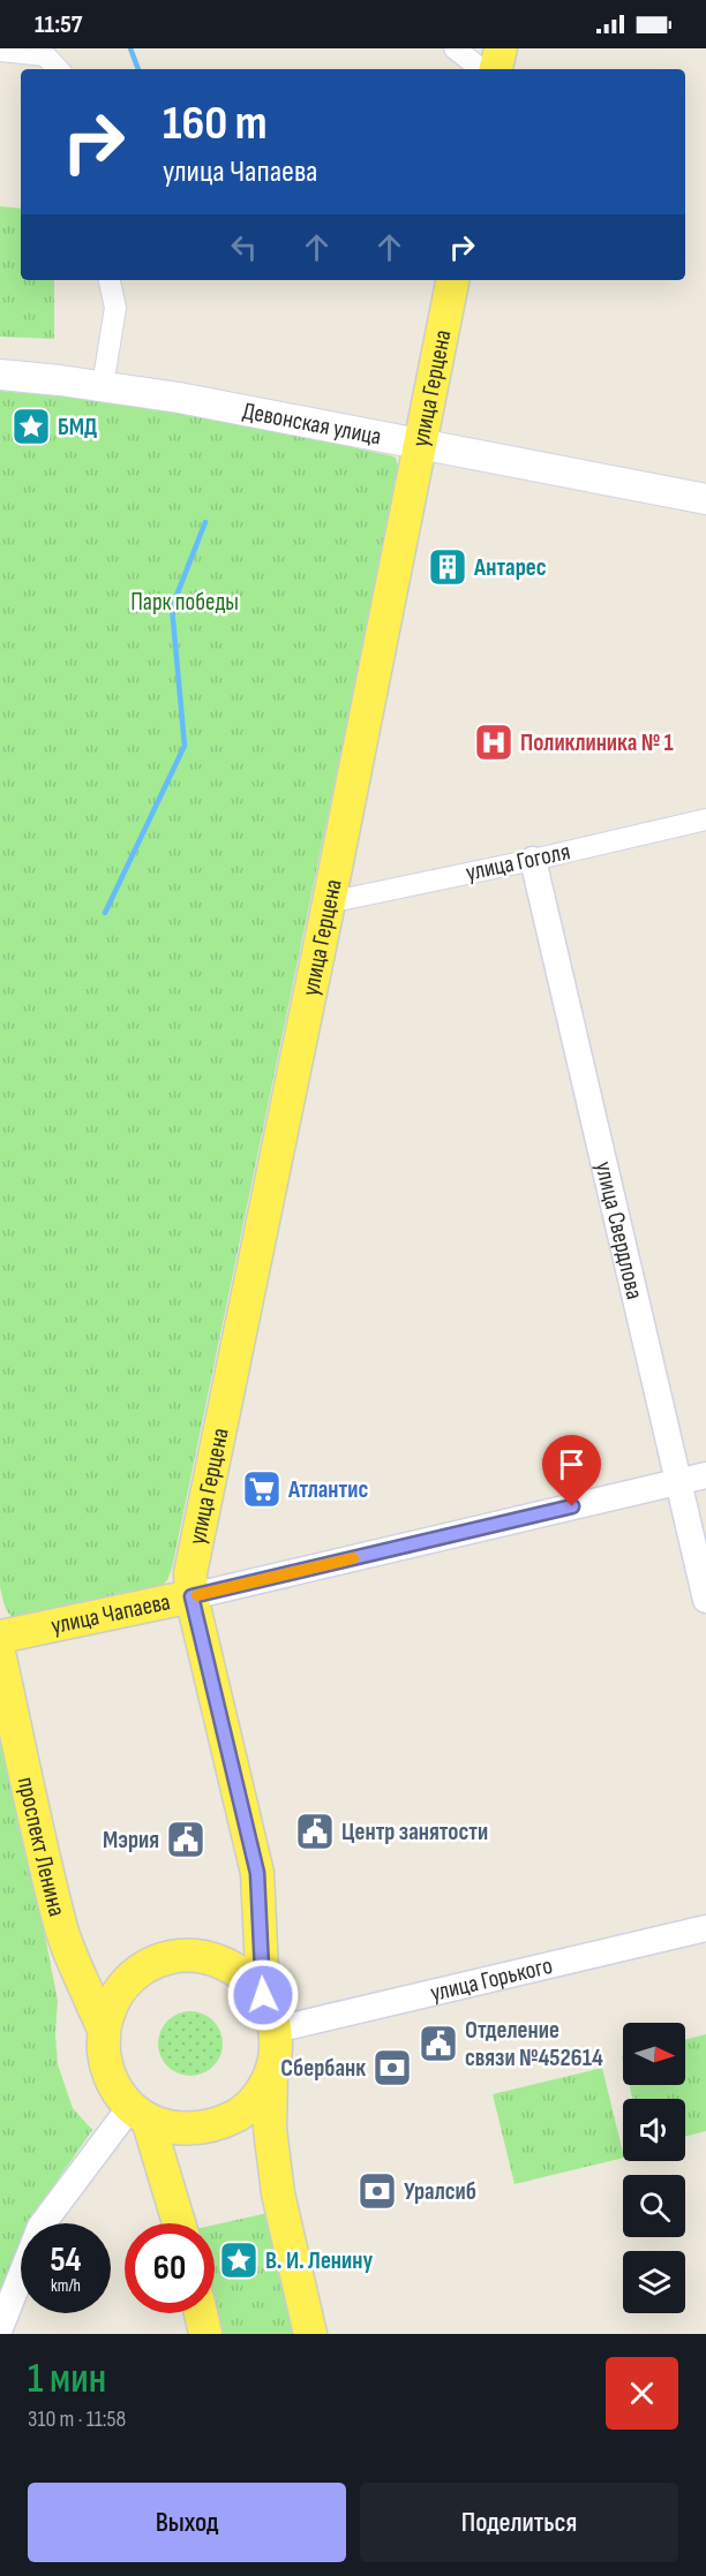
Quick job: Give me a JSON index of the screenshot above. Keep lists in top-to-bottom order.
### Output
{
  "streets": {
    "main road": [
      "улица Герцена",
      "Девонская улица",
      "улица Чапаева",
      "проспект Ленина"
    ],
    "street": ["улица Гоголя", "улица Свердлова", "улица Горького"]
  },
  "crossings": [
    ["улица Герцена", "Девонская улица"],
    ["улица Герцена", "улица Гоголя"],
    ["улица Герцена", "улица Чапаева"],
    ["улица Гоголя", "улица Свердлова"],
    ["улица Свердлова", "улица Чапаева"],
    ["проспект Ленина", "улица Горького"]
  ],
  "parks": ["Парк победы"],
  "places": {
    "place": ["БМД", "В. И. Ленину"],
    "building": ["Антарес"],
    "hospital": ["Поликлиника № 1"],
    "supermarket": ["Атлантис"],
    "public building": ["Центр занятости", "Мэрия", "Отделение связи №452614"],
    "bank": ["Сбербанк", "Уралсиб"]
  },
  "north": "right",
  "page": {
    "status": "11:57",
    "turn": ["160 m", "улица Чапаева"],
    "speed": "54 km/h",
    "limit": "60",
    "heading": ["1 мин", "310 m · 11:58"],
    "buttons": ["Выход", "Поделиться"]
  }
}
